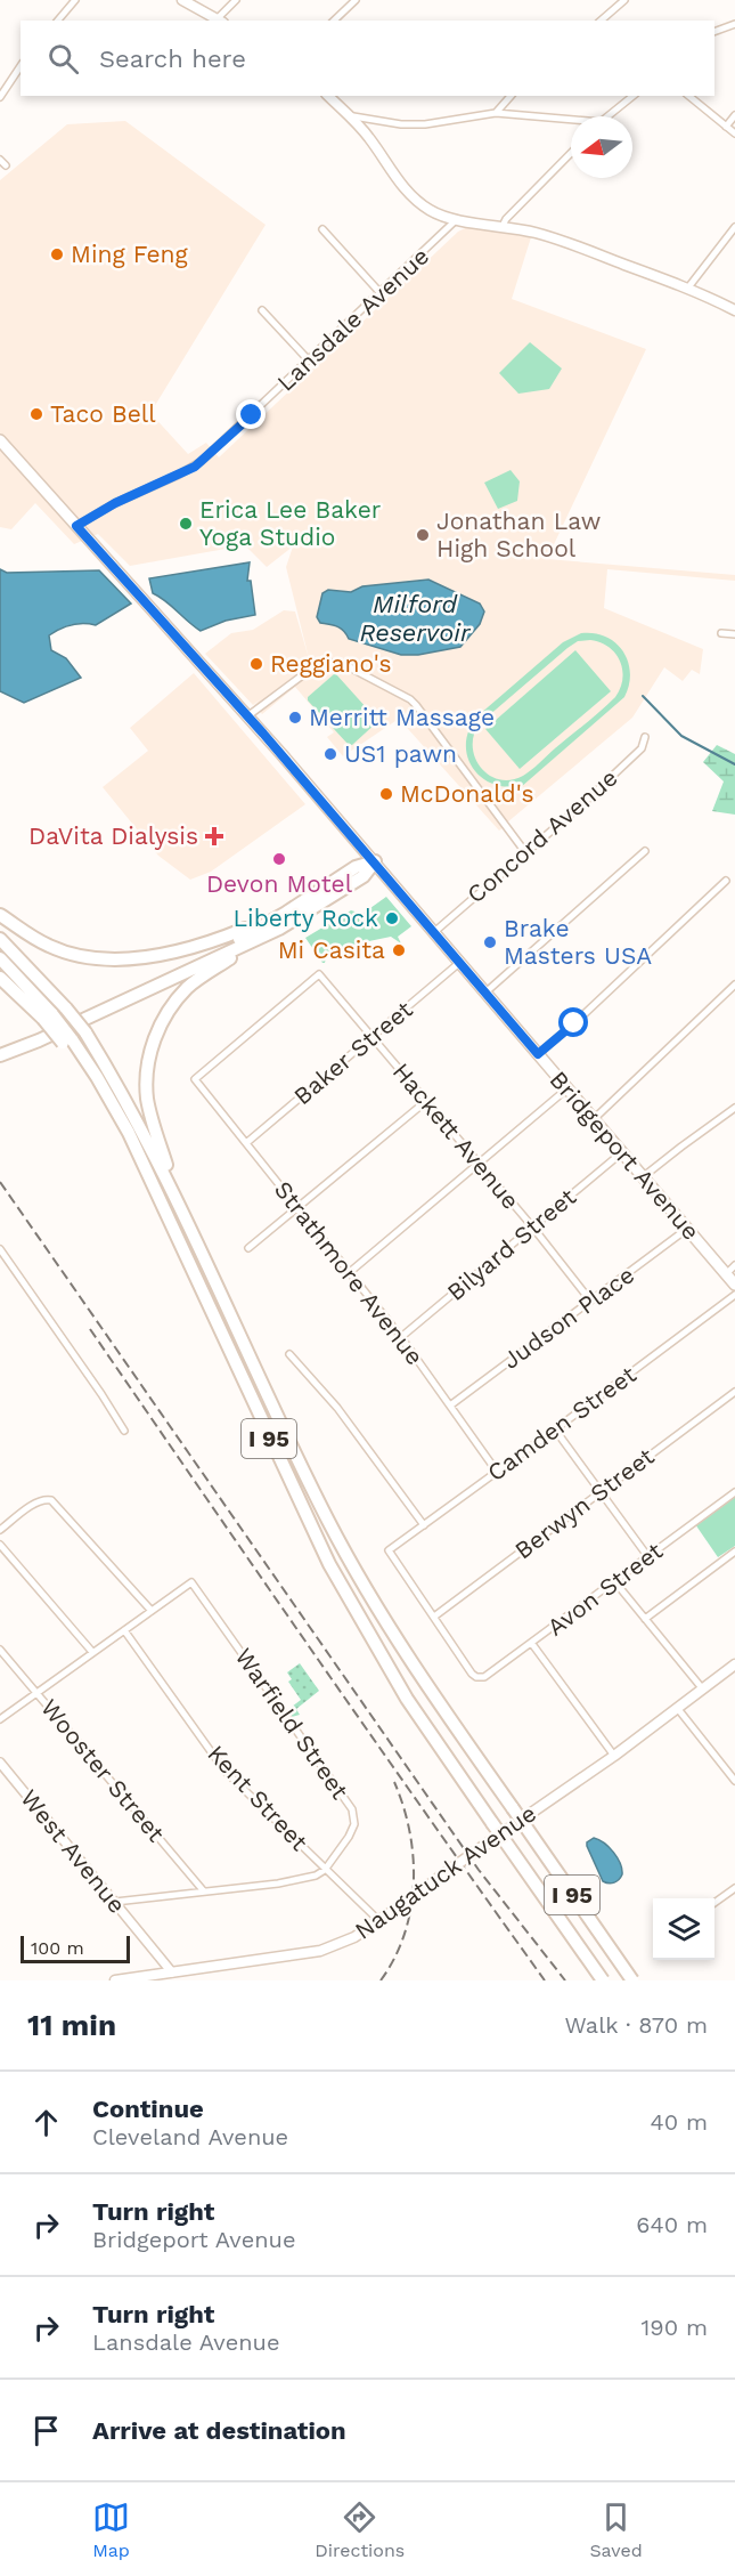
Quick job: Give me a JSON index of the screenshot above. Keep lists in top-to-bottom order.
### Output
{
  "streets": {
    "highway": ["I 95"],
    "main road": ["Bridgeport Avenue", "Naugatuck Avenue"],
    "street": [
      "Lansdale Avenue",
      "Concord Avenue",
      "Baker Street",
      "Hackett Avenue",
      "Bilyard Street",
      "Strathmore Avenue",
      "Judson Place",
      "Camden Street",
      "Berwyn Street",
      "Avon Street",
      "Warfield Street",
      "Wooster Street",
      "Kent Street",
      "West Avenue"
    ]
  },
  "crossings": [
    ["Lansdale Avenue", "Bridgeport Avenue"],
    ["Concord Avenue", "Bridgeport Avenue"],
    ["Baker Street", "Hackett Avenue"],
    ["Baker Street", "Bridgeport Avenue"],
    ["Baker Street", "Strathmore Avenue"],
    ["Hackett Avenue", "Bilyard Street"],
    ["Hackett Avenue", "Strathmore Avenue"],
    ["Hackett Avenue", "Judson Place"],
    ["Bridgeport Avenue", "Bilyard Street"],
    ["Bridgeport Avenue", "Judson Place"],
    ["Bilyard Street", "Strathmore Avenue"],
    ["Strathmore Avenue", "Judson Place"],
    ["Strathmore Avenue", "Camden Street"],
    ["Camden Street", "Berwyn Street"],
    ["Camden Street", "Avon Street"],
    ["Berwyn Street", "Avon Street"],
    ["Warfield Street", "Kent Street"],
    ["Kent Street", "Naugatuck Avenue"],
    ["West Avenue", "Naugatuck Avenue"]
  ],
  "water": ["Milford Reservoir"],
  "places": {
    "other": [
      "Ming Feng",
      "Taco Bell",
      "Erica Lee Baker Yoga Studio",
      "Jonathan Law High School",
      "Reggiano's",
      "Merritt Massage",
      "US1 pawn",
      "McDonald's",
      "Devon Motel",
      "Liberty Rock",
      "Brake Masters USA",
      "Mi Casita"
    ],
    "health": ["DaVita Dialysis"]
  },
  "scale_bar": "100 m",
  "north": "left",
  "page": {
    "search": "Search here",
    "scale": "100 m",
    "heading": ["11 min", "Walk · 870 m"],
    "list": [
      ["Continue", "Cleveland Avenue", "40 m"],
      ["Turn right", "Bridgeport Avenue", "640 m"],
      ["Turn right", "Lansdale Avenue", "190 m"],
      "Arrive at destination"
    ],
    "nav": ["Map", "Directions", "Saved"]
  }
}
